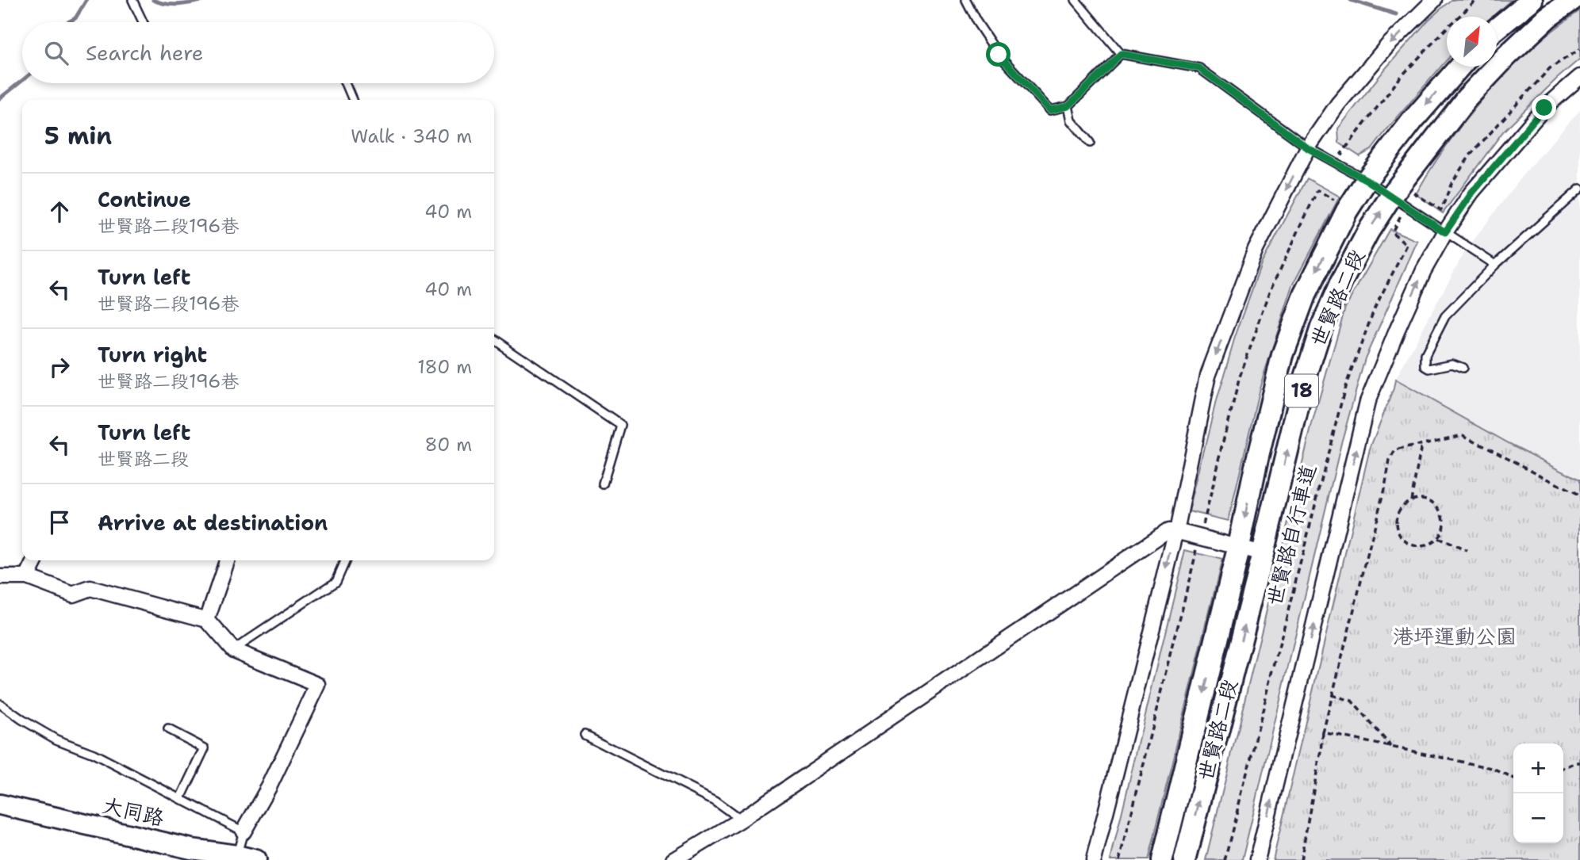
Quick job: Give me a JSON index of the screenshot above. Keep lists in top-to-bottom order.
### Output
{
  "streets": {
    "main road": ["世賢路二段", "18"],
    "street": ["大同路"],
    "path": ["世賢路自行車道"]
  },
  "parks": ["港坪運動公園"],
  "north": "top right",
  "page": {
    "search": "Search here",
    "heading": ["5 min", "Walk · 340 m"],
    "list": [
      ["Continue", "世賢路二段196巷", "40 m"],
      ["Turn left", "世賢路二段196巷", "40 m"],
      ["Turn right", "世賢路二段196巷", "180 m"],
      ["Turn left", "世賢路二段", "80 m"],
      "Arrive at destination"
    ],
    "map_buttons": ["+", "−"]
  }
}
